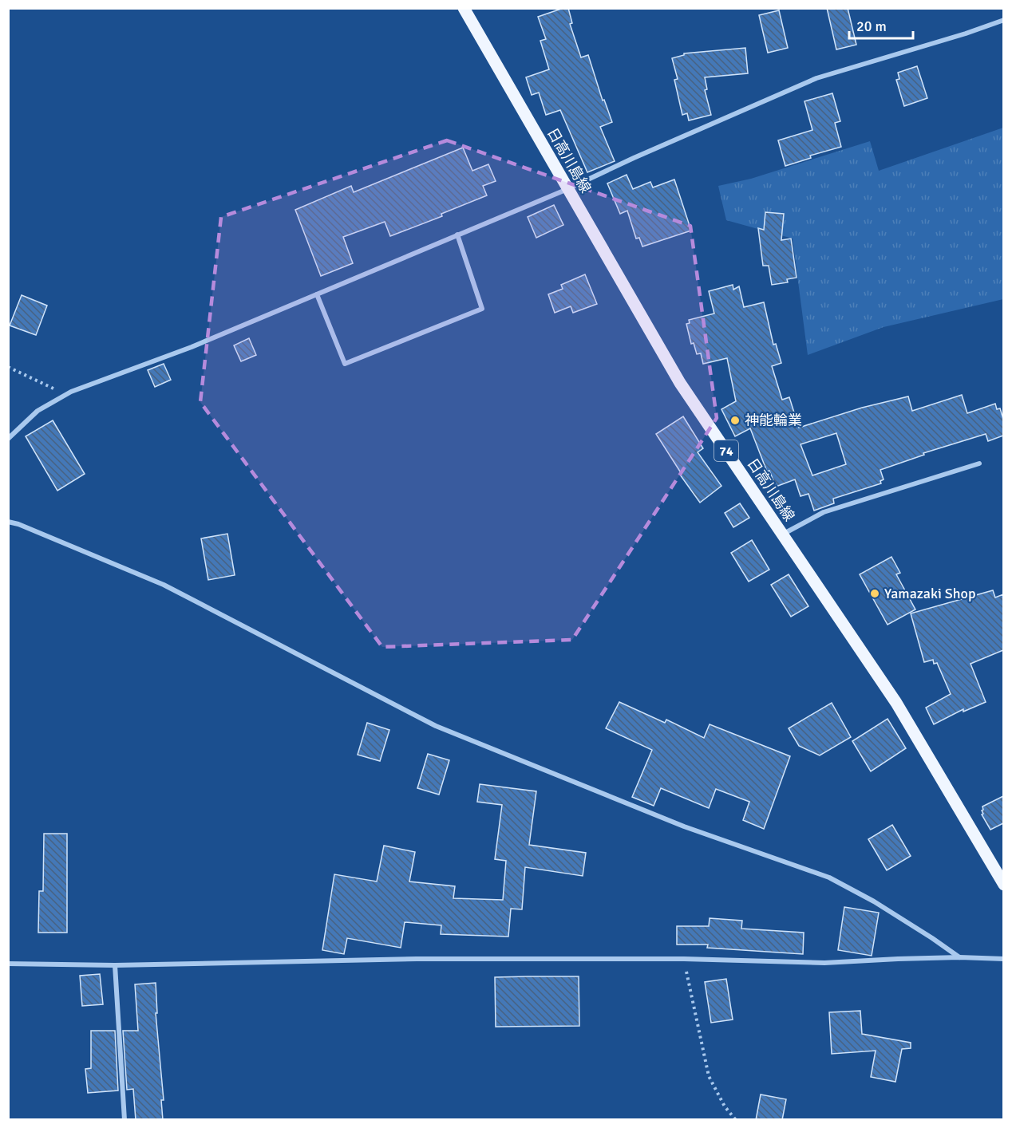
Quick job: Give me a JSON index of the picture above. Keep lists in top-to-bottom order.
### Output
{
  "streets": {
    "main road": ["日高川島線", "74"]
  },
  "places": ["神能輪業", "Yamazaki Shop"],
  "scale_bar": "20 m"
}
